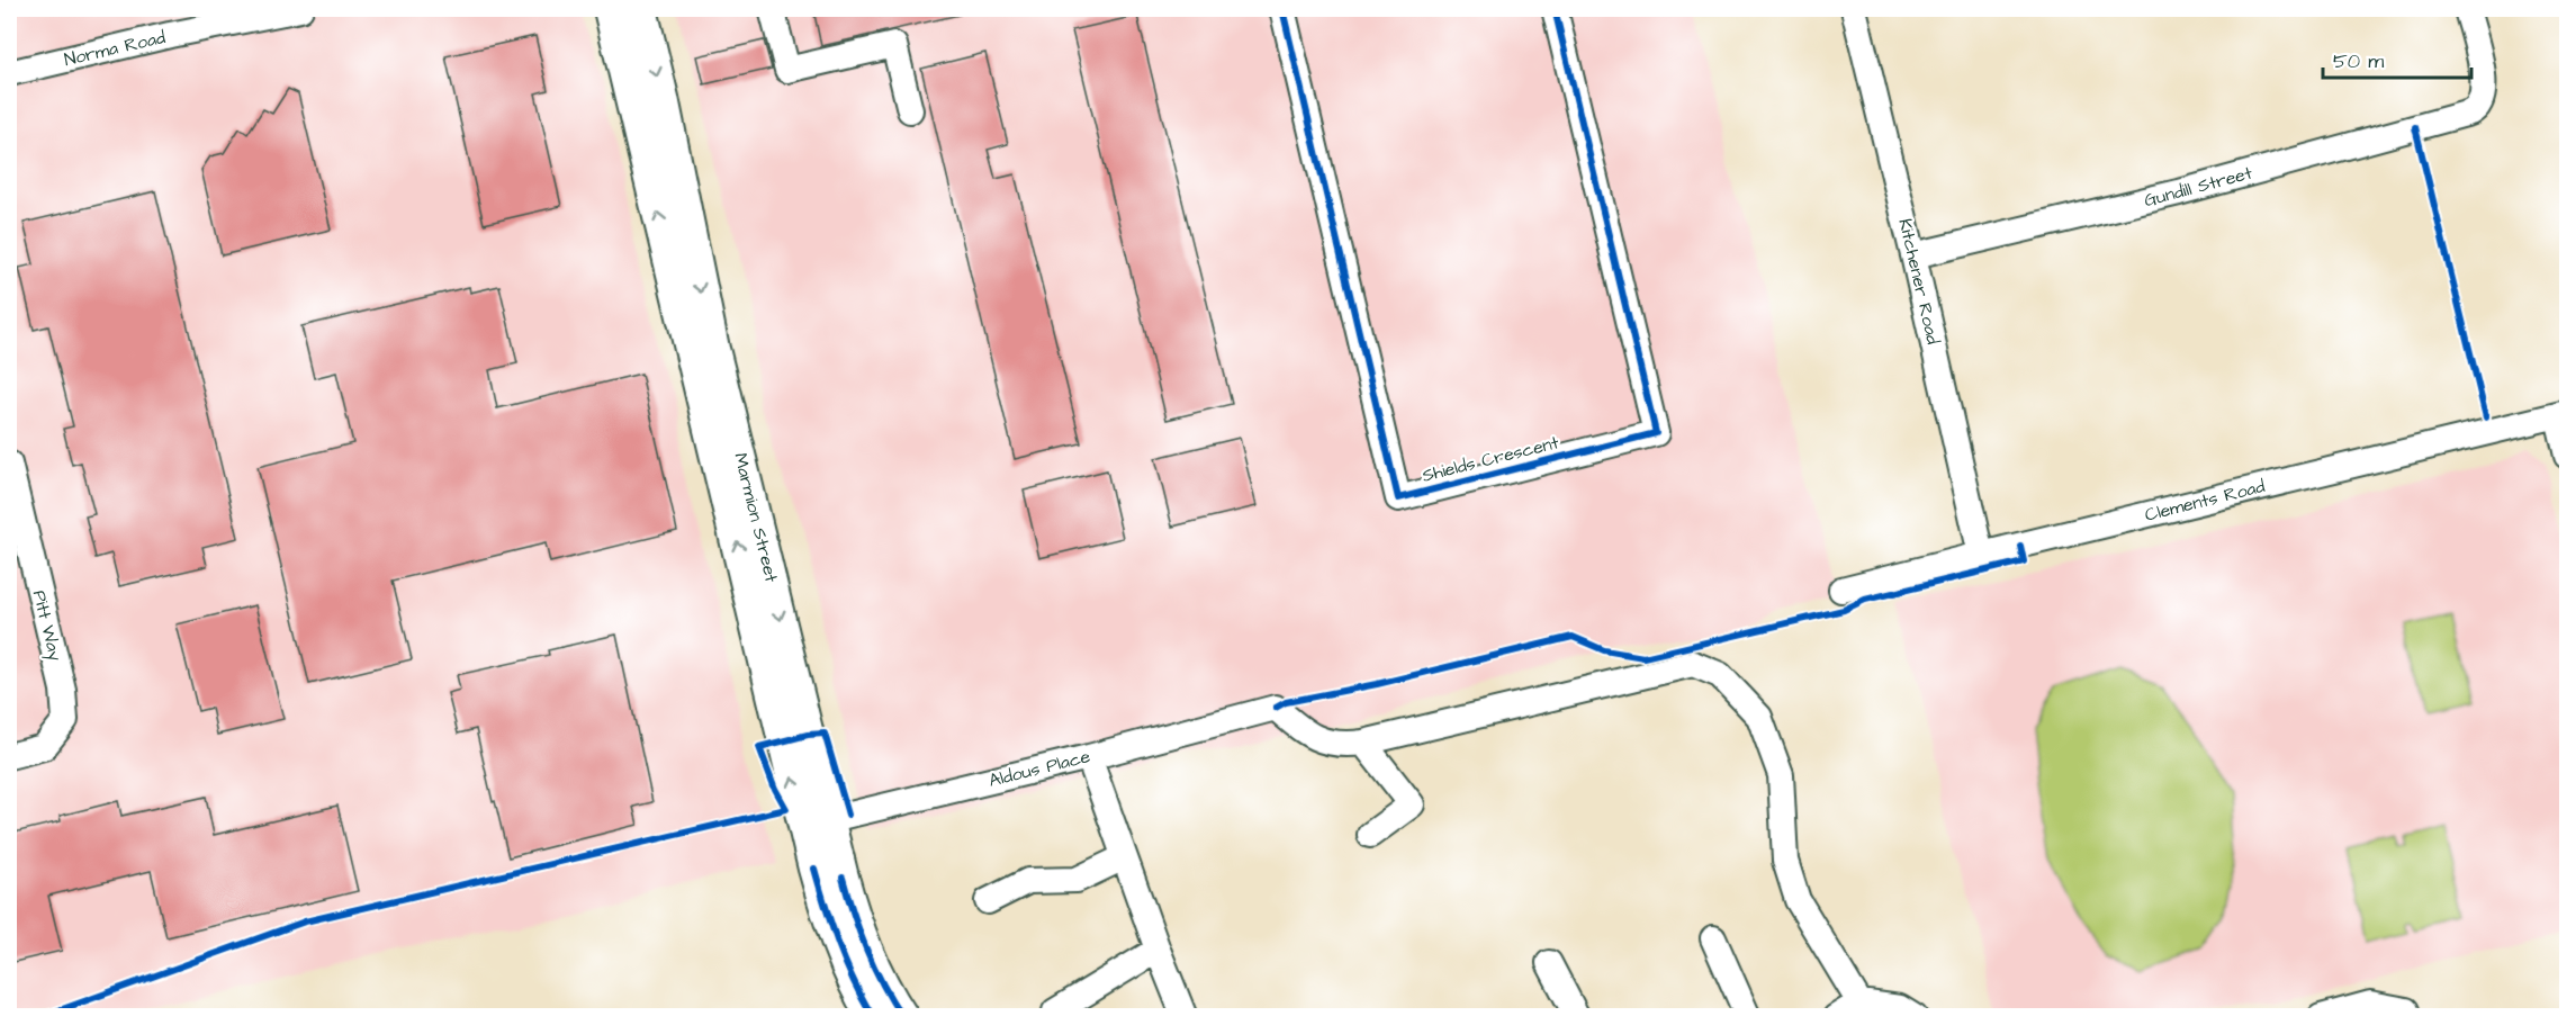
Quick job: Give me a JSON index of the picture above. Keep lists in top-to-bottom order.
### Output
{
  "streets": {
    "main road": ["Marmion Street"],
    "street": [
      "Norma Road",
      "Gundill Street",
      "Kitchener Road",
      "Shields Crescent",
      "Clements Road",
      "Pitt Way",
      "Aldous Place"
    ]
  },
  "crossings": [
    ["Gundill Street", "Kitchener Road"],
    ["Kitchener Road", "Clements Road"],
    ["Marmion Street", "Aldous Place"]
  ],
  "scale_bar": "50 m"
}
